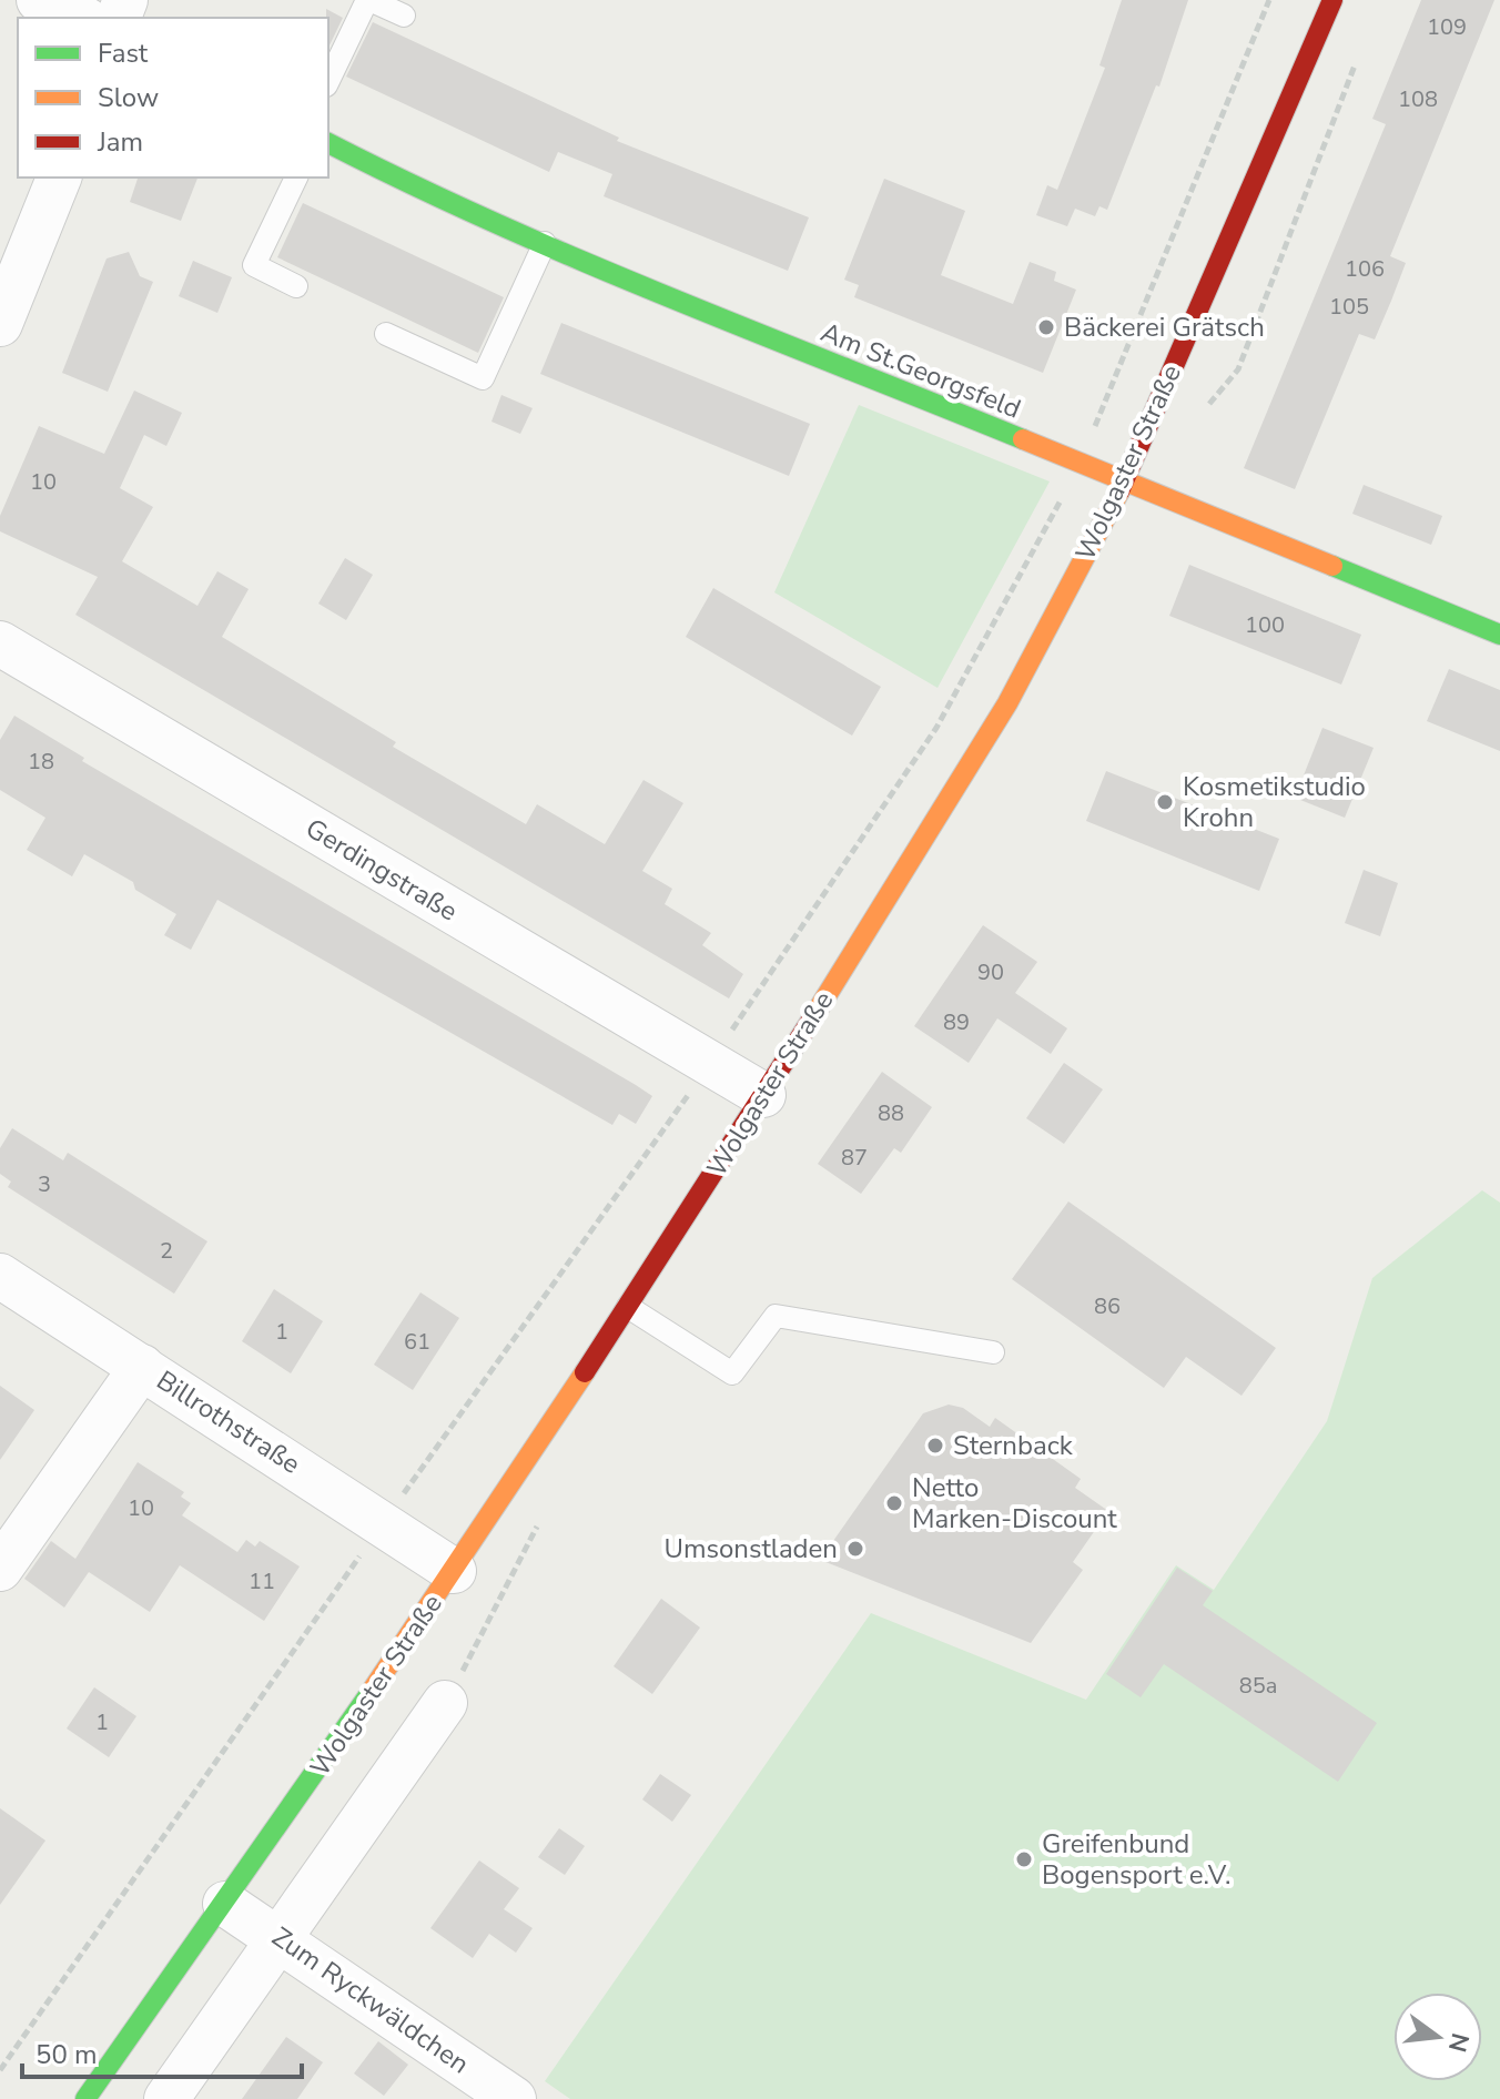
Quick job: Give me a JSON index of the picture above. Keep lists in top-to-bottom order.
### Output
{
  "streets": {
    "main road": ["Am St.Georgsfeld", "Wolgaster Straße"],
    "street": ["Gerdingstraße", "Billrothstraße", "Zum Ryckwäldchen"]
  },
  "crossings": [
    ["Am St.Georgsfeld", "Wolgaster Straße"],
    ["Wolgaster Straße", "Gerdingstraße"],
    ["Wolgaster Straße", "Billrothstraße"],
    ["Wolgaster Straße", "Zum Ryckwäldchen"]
  ],
  "places": [
    "Bäckerei Grätsch",
    "Kosmetikstudio Krohn",
    "Sternback",
    "Netto Marken-Discount",
    "Umsonstladen",
    "Greifenbund Bogensport e.V."
  ],
  "house_numbers": [
    "109",
    "108",
    "106",
    "105",
    "10",
    "100",
    "18",
    "90",
    "89",
    "88",
    "87",
    "3",
    "2",
    "86",
    "1",
    "61",
    "10",
    "11",
    "85a",
    "1"
  ],
  "legend": ["Fast", "Slow", "Jam"],
  "scale_bar": "50 m",
  "north": "right"
}
